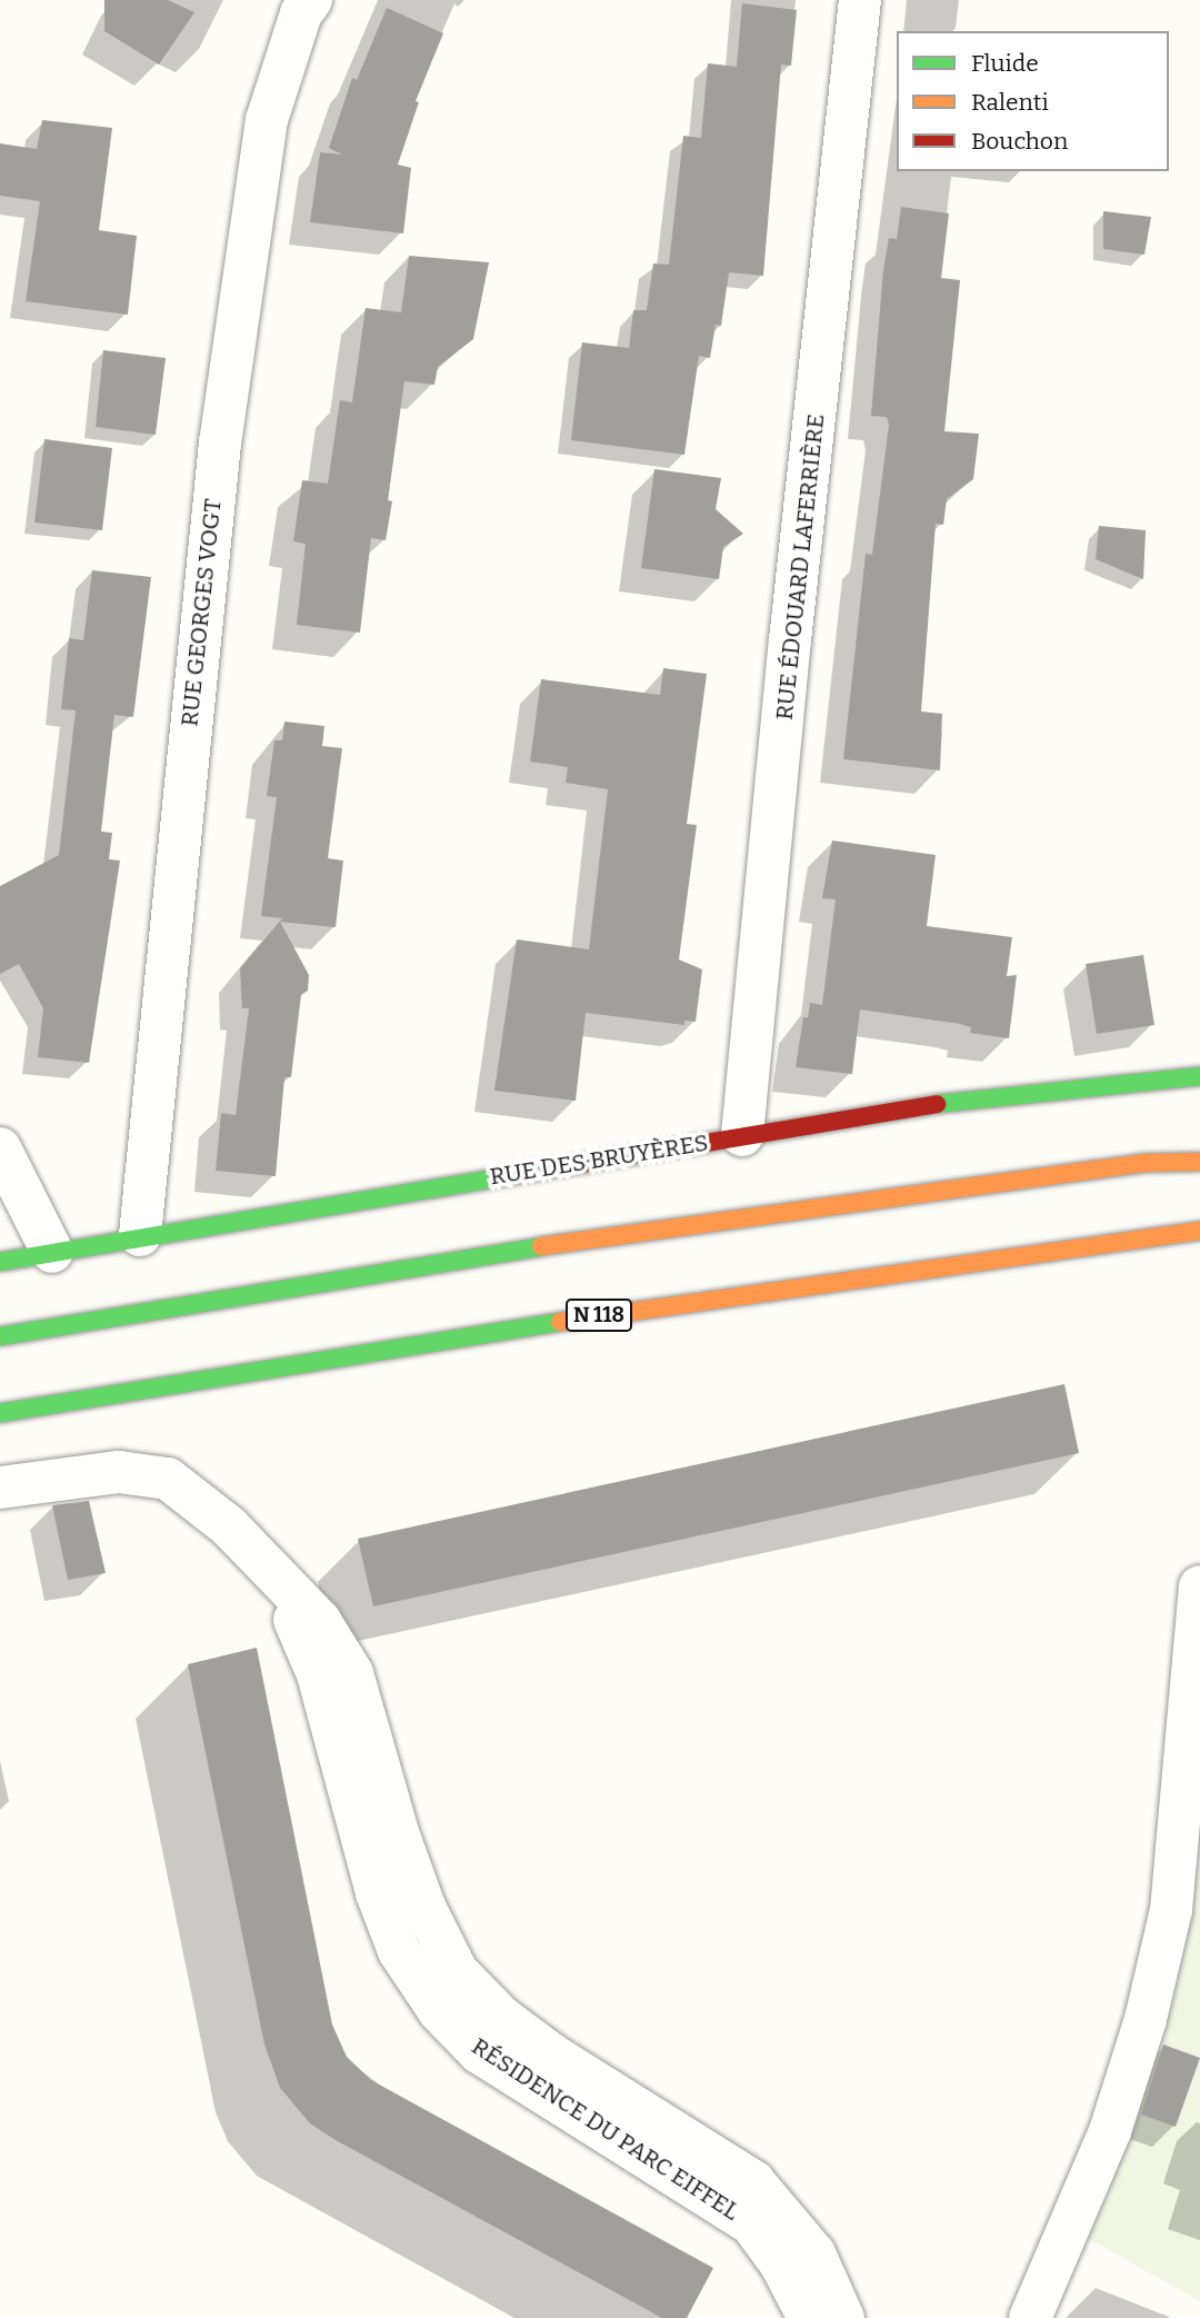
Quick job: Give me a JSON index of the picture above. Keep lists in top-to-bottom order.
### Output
{
  "streets": {
    "main road": ["RUE DES BRUYÈRES", "N 118"],
    "street": ["RUE ÉDOUARD LAFERRIÈRE", "RUE GEORGES VOGT", "RÉSIDENCE DU PARC EIFFEL"]
  },
  "crossings": [
    ["RUE ÉDOUARD LAFERRIÈRE", "RUE DES BRUYÈRES"],
    ["RUE GEORGES VOGT", "RUE DES BRUYÈRES"]
  ],
  "legend": ["Fluide", "Ralenti", "Bouchon"]
}
